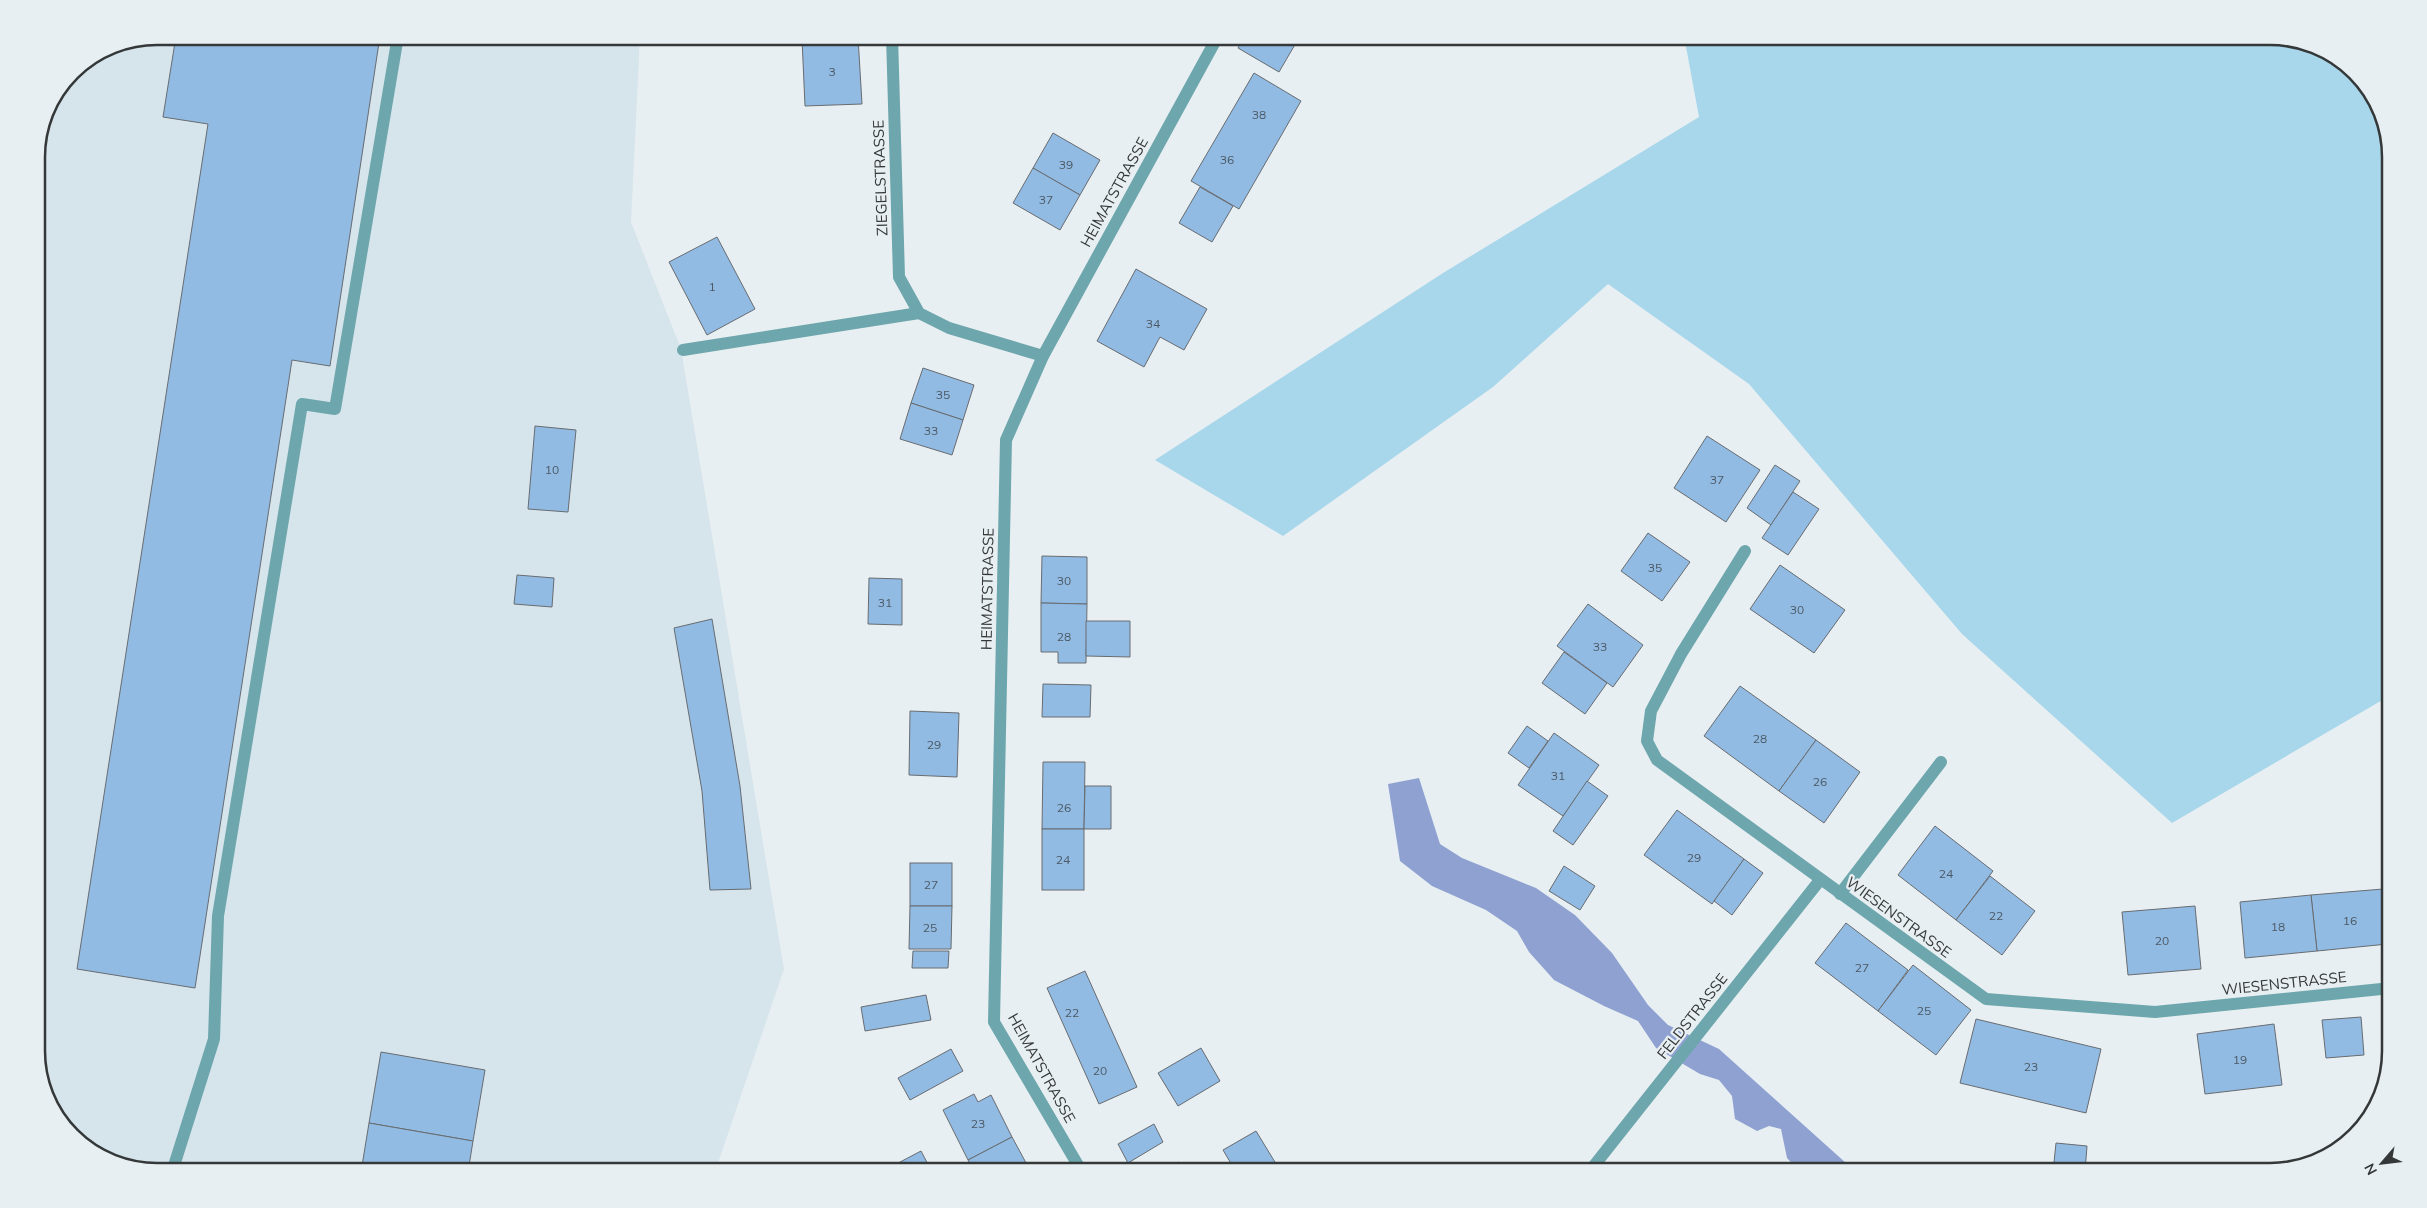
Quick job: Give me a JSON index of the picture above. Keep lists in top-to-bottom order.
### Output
{
  "streets": {
    "street": [
      "ZIEGELSTRASSE",
      "HEIMATSTRASSE",
      "WIESENSTRASSE",
      "FELDSTRASSE"
    ]
  },
  "crossings": [
    ["WIESENSTRASSE", "FELDSTRASSE"]
  ],
  "house_numbers": [
    "3",
    "38",
    "36",
    "39",
    "37",
    "1",
    "34",
    "35",
    "33",
    "10",
    "37",
    "35",
    "30",
    "31",
    "30",
    "28",
    "33",
    "28",
    "29",
    "31",
    "26",
    "26",
    "29",
    "24",
    "24",
    "27",
    "22",
    "16",
    "18",
    "25",
    "20",
    "27",
    "25",
    "22",
    "19",
    "23",
    "20",
    "23"
  ],
  "north": "bottom left"
}
